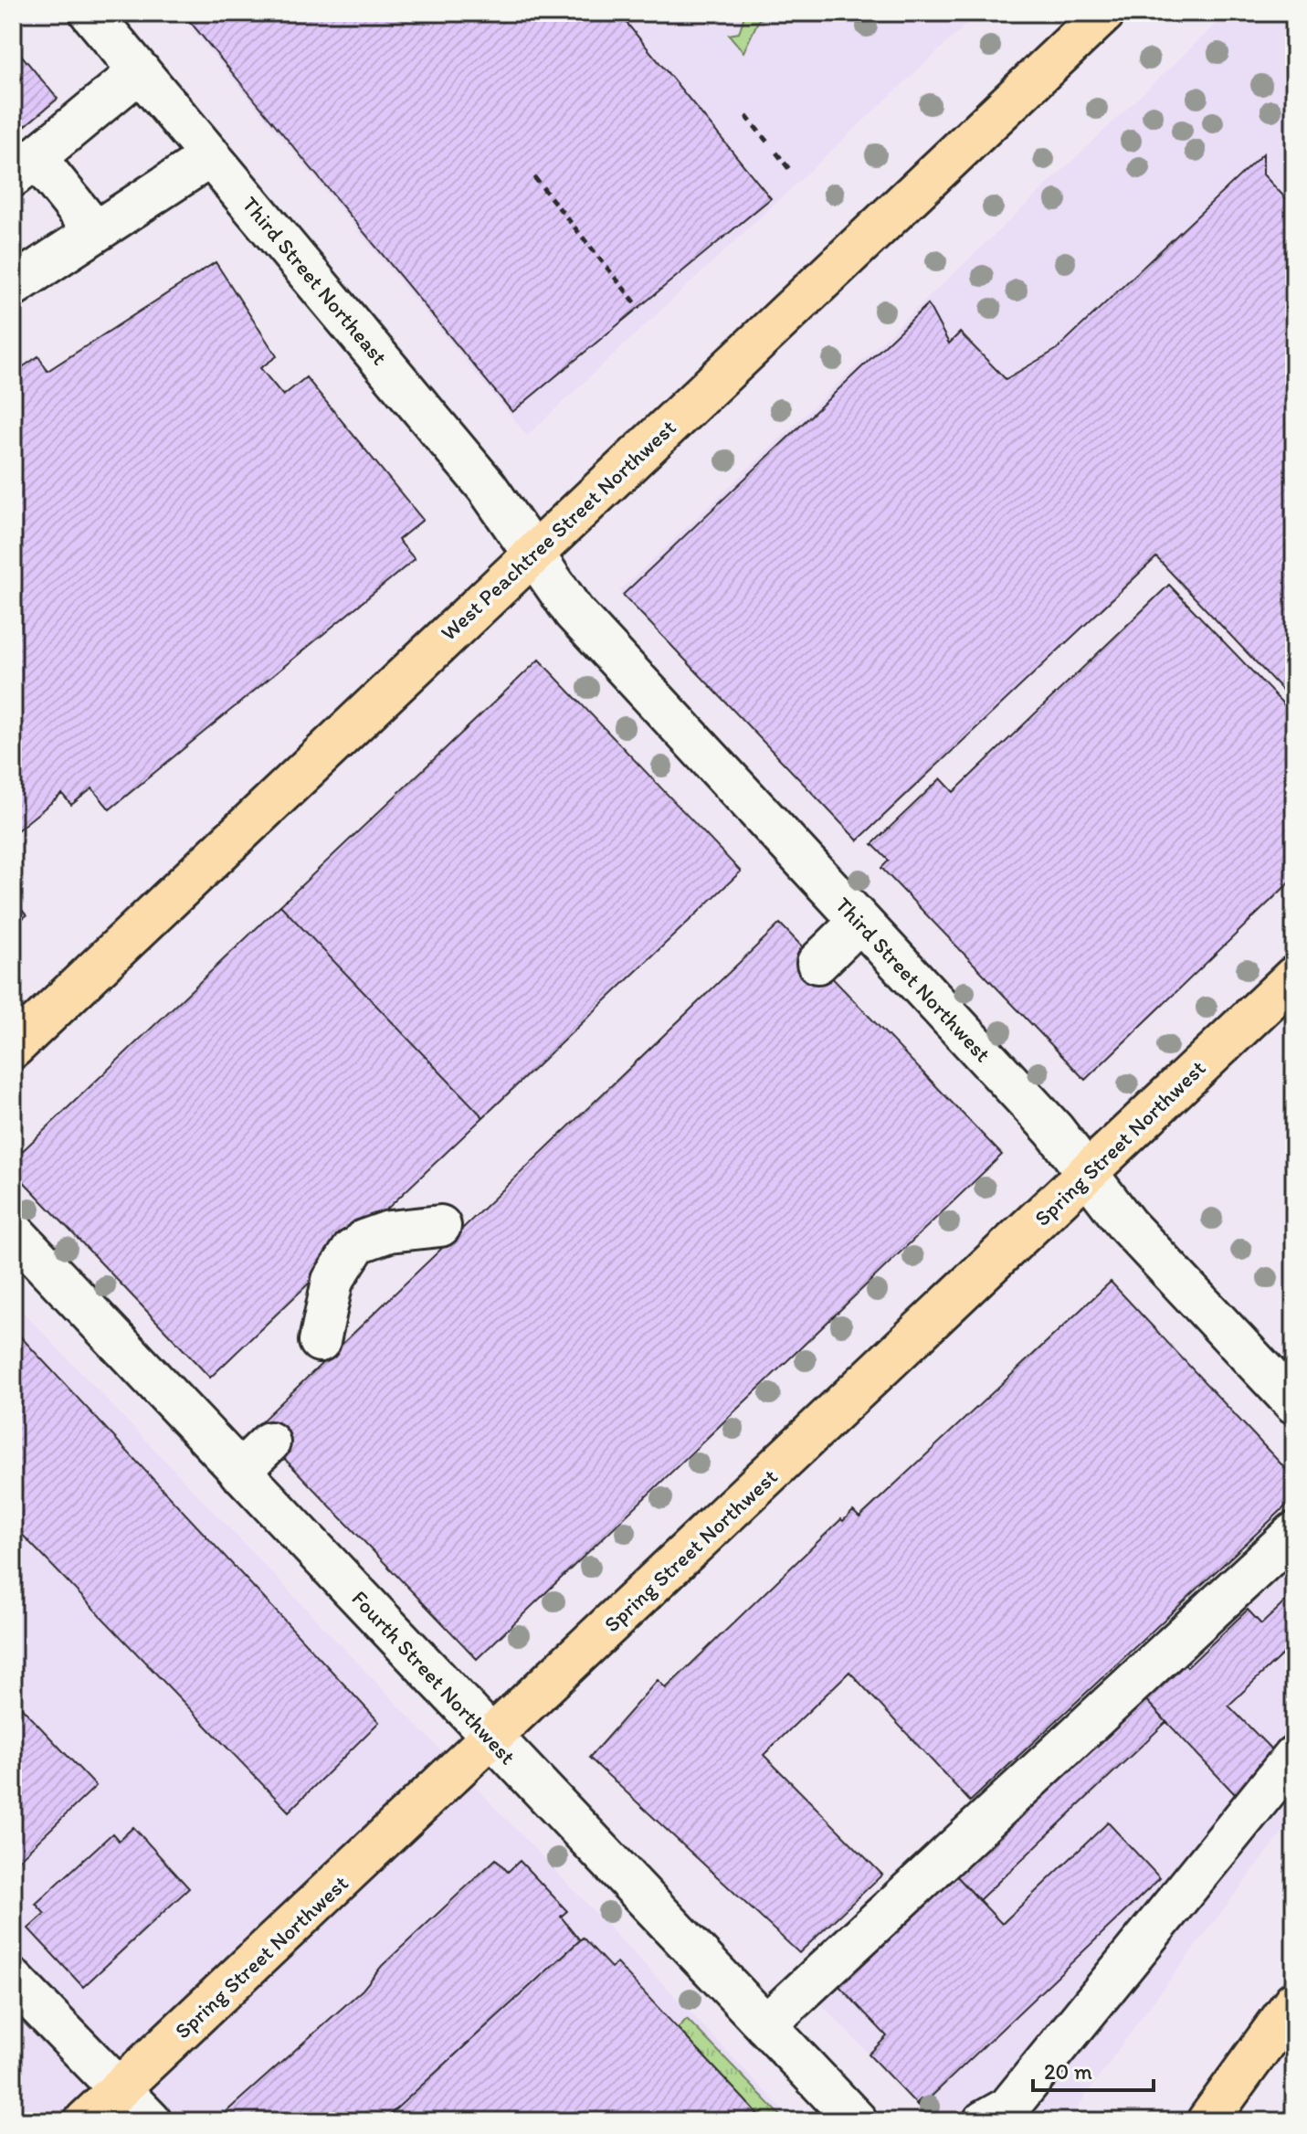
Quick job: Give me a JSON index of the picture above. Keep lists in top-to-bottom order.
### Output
{
  "streets": {
    "main road": ["West Peachtree Street Northwest", "Spring Street Northwest"],
    "street": ["Third Street Northeast", "Third Street Northwest", "Fourth Street Northwest"]
  },
  "crossings": [
    ["Third Street Northeast", "West Peachtree Street Northwest"],
    ["Third Street Northeast", "Third Street Northwest"],
    ["West Peachtree Street Northwest", "Third Street Northwest"],
    ["Third Street Northwest", "Spring Street Northwest"],
    ["Spring Street Northwest", "Fourth Street Northwest"]
  ],
  "scale_bar": "20 m"
}
